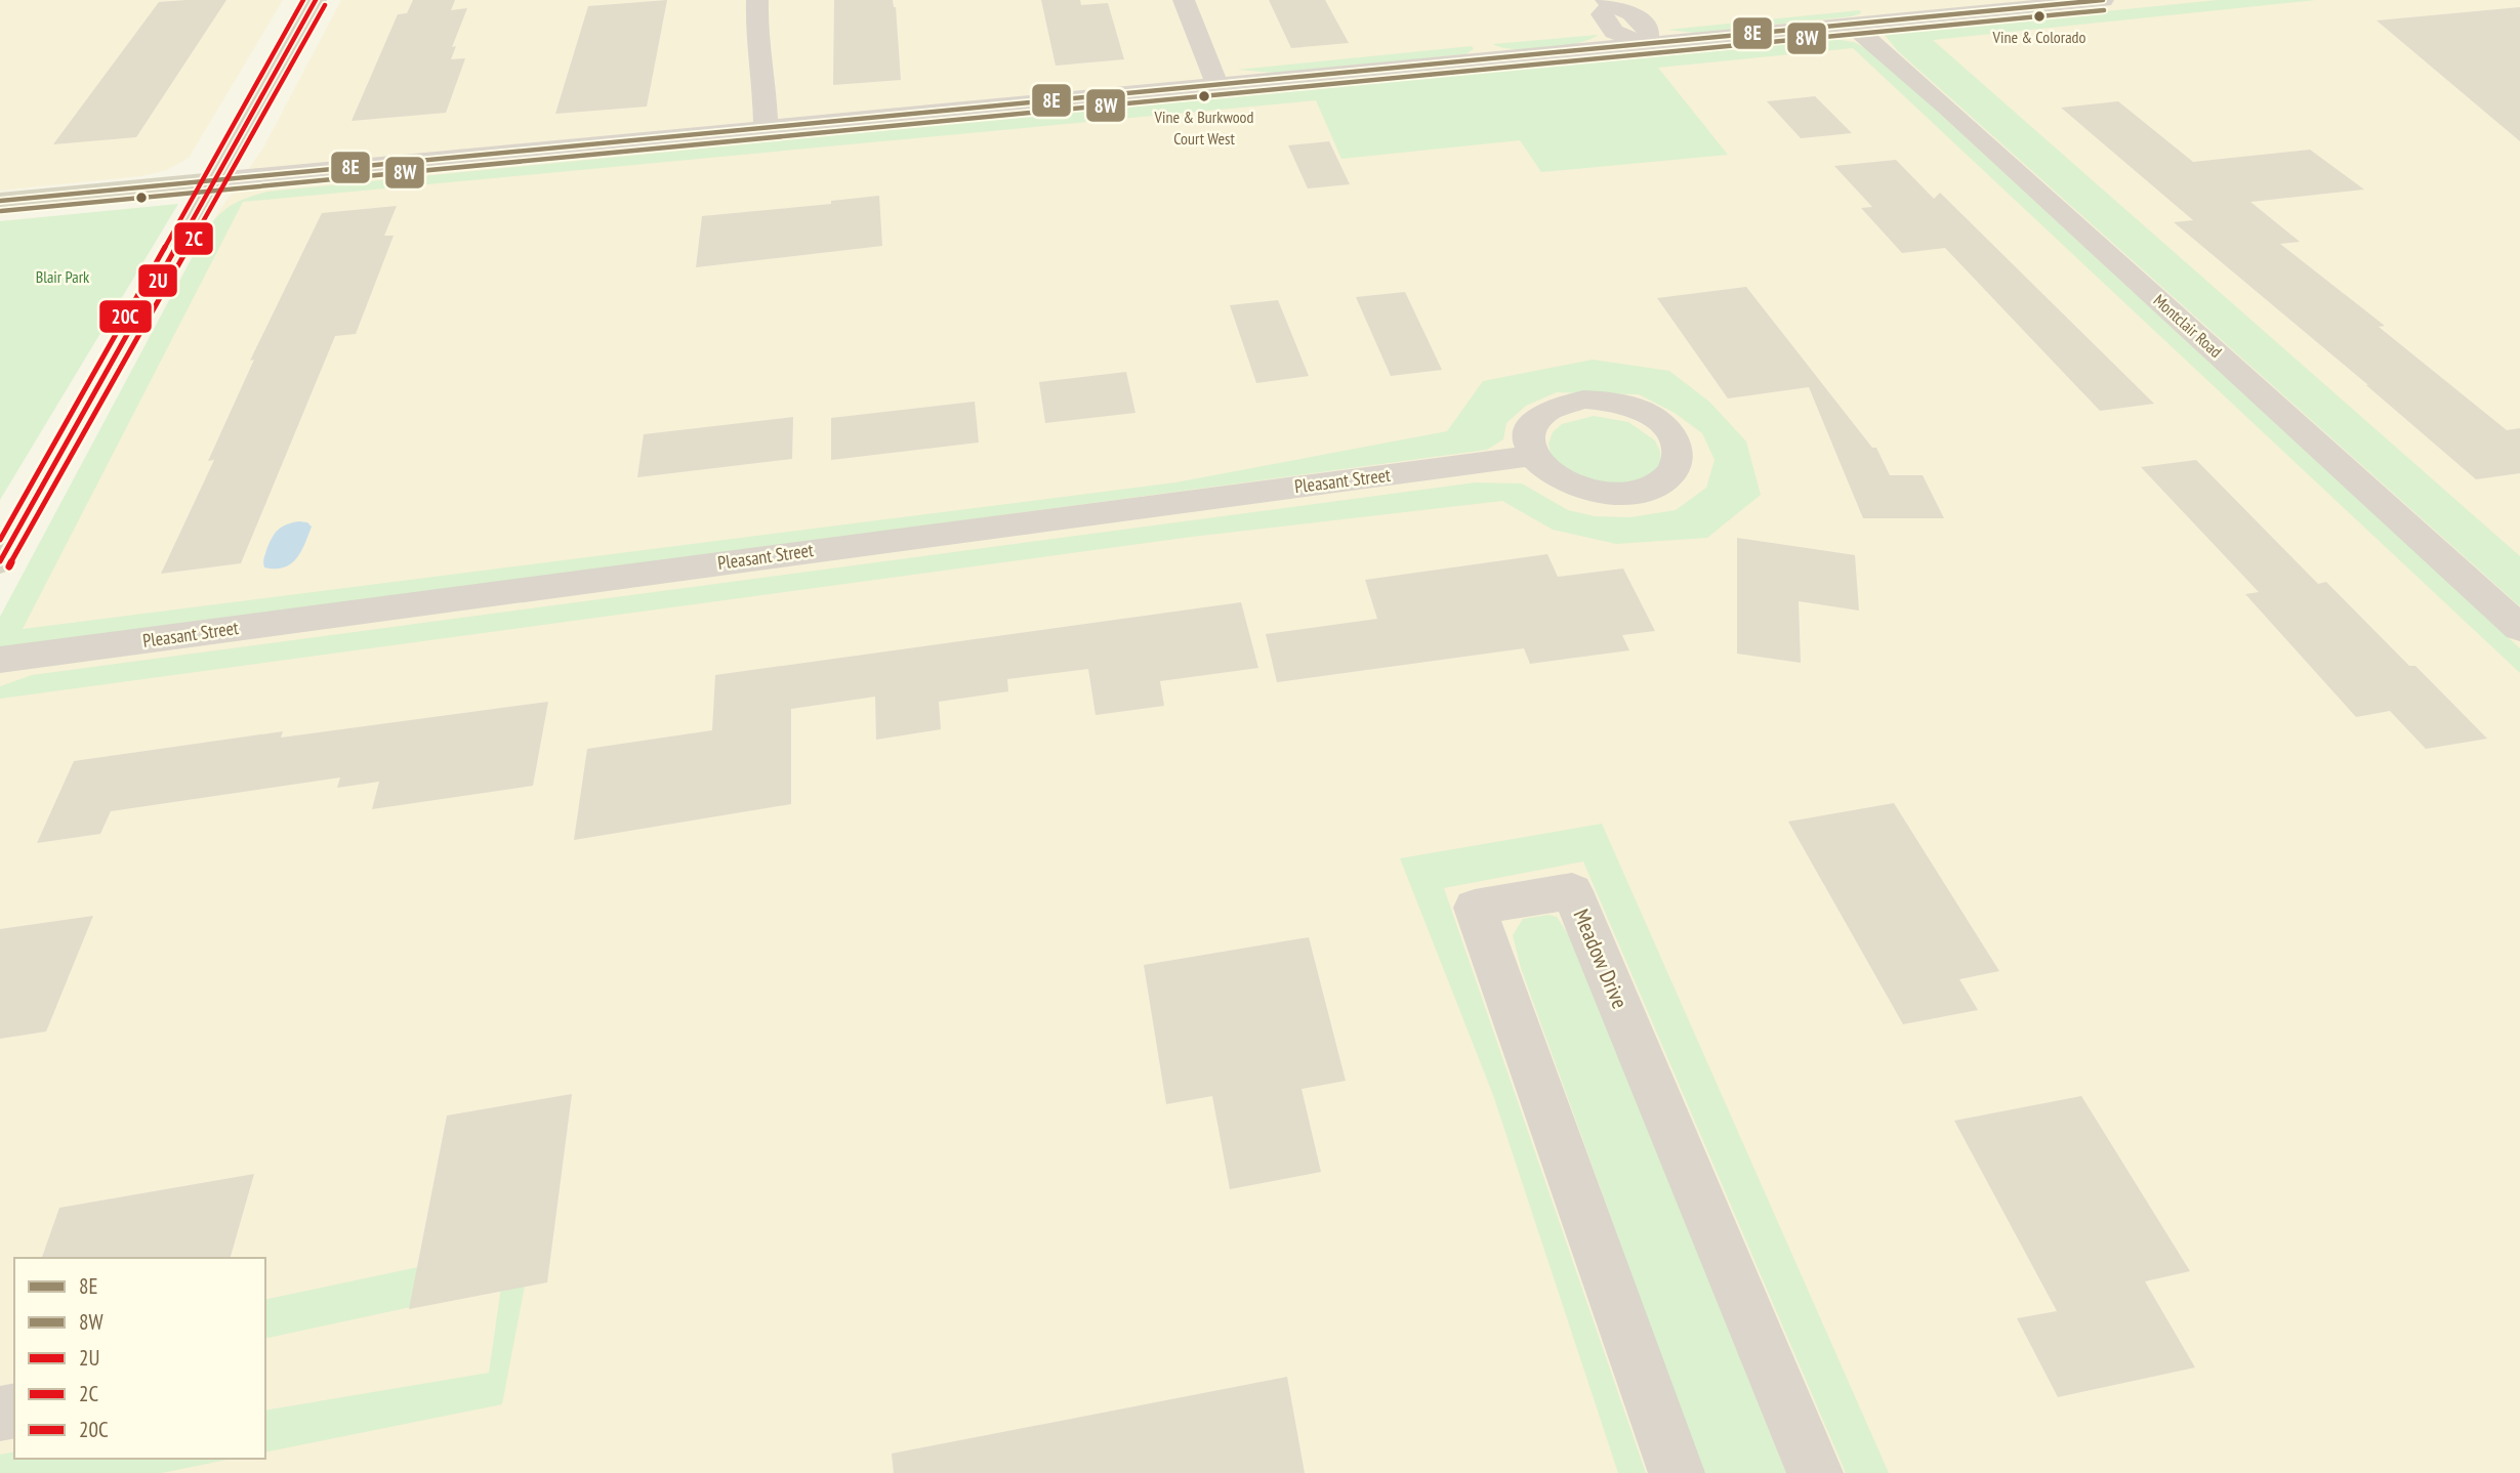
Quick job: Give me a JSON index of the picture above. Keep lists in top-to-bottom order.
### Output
{
  "streets": {
    "street": ["Montclair Road", "Pleasant Street", "Meadow Drive"]
  },
  "parks": ["Blair Park"],
  "places": ["Vine & Colorado", "Vine & Burkwood Court West"],
  "lines": [
    "transit line 8E",
    "transit line 2U",
    "transit line 20C",
    "transit line 2C",
    "transit line 8W"
  ],
  "legend": [
    "8E",
    "8W",
    "2U",
    "2C",
    "20C"
  ]
}
